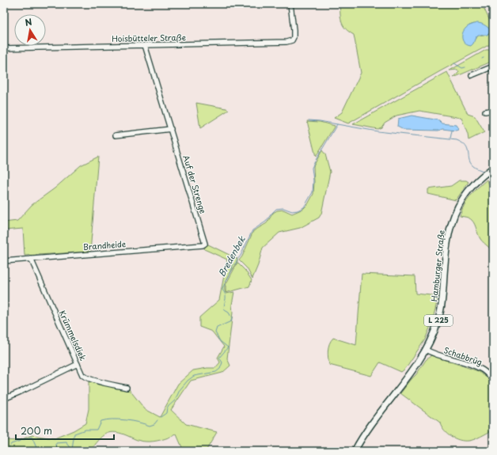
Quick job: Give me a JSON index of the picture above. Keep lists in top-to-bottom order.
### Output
{
  "streets": {
    "main road": ["Hamburger Straße", "L 225"],
    "street": [
      "Hoisbütteler Straße",
      "Auf der Strenge",
      "Brandheide",
      "Krümmelsdiek",
      "Schabbrüg"
    ]
  },
  "crossings": [
    ["Hoisbütteler Straße", "Auf der Strenge"],
    ["Auf der Strenge", "Brandheide"],
    ["Brandheide", "Krümmelsdiek"],
    ["Hamburger Straße", "Schabbrüg"]
  ],
  "water": ["Bredenbek"],
  "scale_bar": "200 m",
  "north": "top"
}
